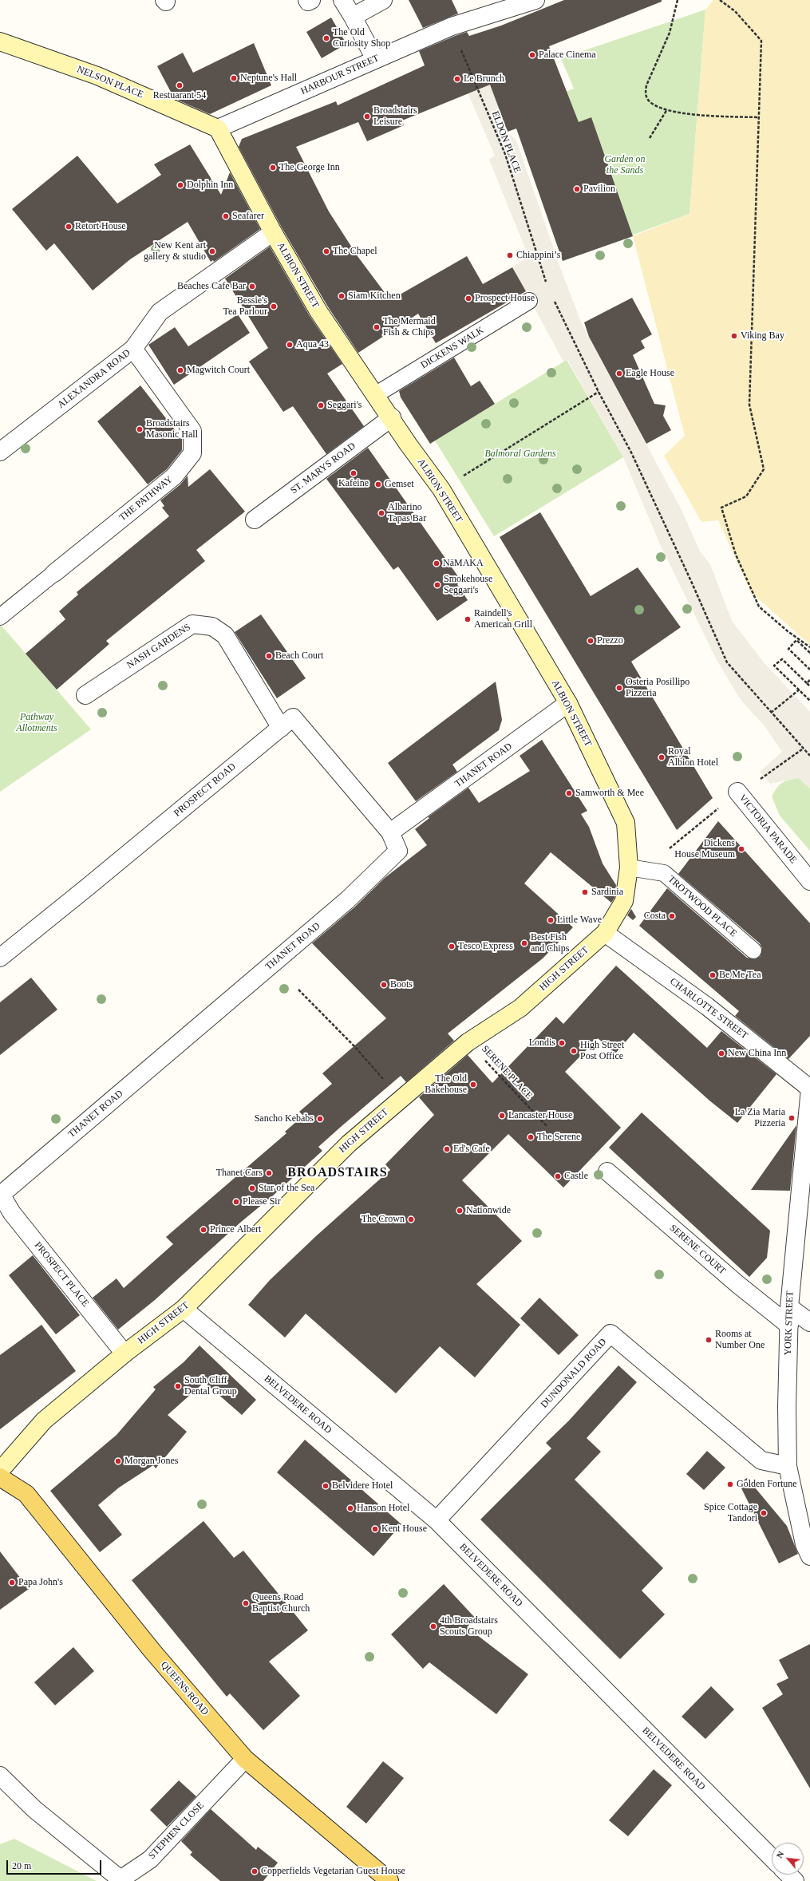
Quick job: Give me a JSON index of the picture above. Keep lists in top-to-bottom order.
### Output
{
  "streets": {
    "main road": [
      "NELSON PLACE",
      "ALBION STREET",
      "HIGH STREET",
      "QUEENS ROAD"
    ],
    "street": [
      "HARBOUR STREET",
      "ALEXANDRA ROAD",
      "ST. MARYS ROAD",
      "THE PATHWAY",
      "NASH GARDENS",
      "THANET ROAD",
      "PROSPECT ROAD",
      "VICTORIA PARADE",
      "CHARLOTTE STREET",
      "SERENE COURT",
      "PROSPECT PLACE",
      "YORK STREET",
      "DUNDONALD ROAD",
      "BELVEDERE ROAD",
      "STEPHEN CLOSE"
    ],
    "lane": ["DICKENS WALK", "TROTWOOD PLACE"],
    "path": ["ELDON PLACE", "SERENE PLACE"]
  },
  "crossings": [
    ["HARBOUR STREET", "NELSON PLACE"],
    ["HARBOUR STREET", "ELDON PLACE"],
    ["HARBOUR STREET", "ALBION STREET"],
    ["NELSON PLACE", "ALBION STREET"],
    ["ALBION STREET", "DICKENS WALK"],
    ["ALBION STREET", "ALEXANDRA ROAD"],
    ["ALBION STREET", "ST. MARYS ROAD"],
    ["ALBION STREET", "THANET ROAD"],
    ["ALBION STREET", "TROTWOOD PLACE"],
    ["ALBION STREET", "HIGH STREET"],
    ["ALEXANDRA ROAD", "THE PATHWAY"],
    ["NASH GARDENS", "PROSPECT ROAD"],
    ["THANET ROAD", "PROSPECT ROAD"],
    ["THANET ROAD", "PROSPECT PLACE"],
    ["TROTWOOD PLACE", "HIGH STREET"],
    ["HIGH STREET", "CHARLOTTE STREET"],
    ["HIGH STREET", "SERENE PLACE"],
    ["HIGH STREET", "PROSPECT PLACE"],
    ["HIGH STREET", "BELVEDERE ROAD"],
    ["CHARLOTTE STREET", "YORK STREET"],
    ["SERENE COURT", "YORK STREET"],
    ["YORK STREET", "DUNDONALD ROAD"],
    ["DUNDONALD ROAD", "BELVEDERE ROAD"],
    ["QUEENS ROAD", "STEPHEN CLOSE"]
  ],
  "districts": ["BROADSTAIRS"],
  "parks": ["Garden on the Sands", "Balmoral Gardens", "Pathway Allotments"],
  "places": [
    "The Old Curiosity Shop",
    "Palace Cinema",
    "Neptune's Hall",
    "Le Brunch",
    "Restuarant 54",
    "Broadstairs Leisure",
    "The George Inn",
    "Dolphin Inn",
    "Pavilion",
    "Seafarer",
    "Retort House",
    "New Kent art gallery & studio",
    "The Chapel",
    "Chiappini’s",
    "Beaches Cafe Bar",
    "Siam Kitchen",
    "Prospect House",
    "Bessie's Tea Parlour",
    "The Mermaid Fish & Chips",
    "Viking Bay",
    "Aqua 43",
    "Magwitch Court",
    "Eagle House",
    "Seggari's",
    "Broadstairs Masonic Hall",
    "Kafeine",
    "Gemset",
    "Albarino Tapas Bar",
    "NāMAKA",
    "Smokehouse Seggari's",
    "Raindell's American Grill",
    "Prezzo",
    "Beach Court",
    "Osteria Posillipo Pizzeria",
    "Royal Albion Hotel",
    "Samworth & Mee",
    "Dickens House Museum",
    "Sardinia",
    "Costa",
    "Little Wave",
    "Best Fish and Chips",
    "Tesco Express",
    "Be Me Tea",
    "Boots",
    "Londis",
    "High Street Post Office",
    "New China Inn",
    "The Old Bakehouse",
    "Lancaster House",
    "La Zia Maria Pizzeria",
    "Sancho Kebabs",
    "The Serene",
    "Ed's Cafe",
    "Thanet Cars",
    "Castle",
    "Star of the Sea",
    "Please Sir",
    "Nationwide",
    "The Crown",
    "Prince Albert",
    "Rooms at Number One",
    "South Cliff Dental Group",
    "Morgan Jones",
    "Golden Fortune",
    "Belvidere Hotel",
    "Hanson Hotel",
    "Spice Cottage Tandori",
    "Kent House",
    "Papa John's",
    "Queens Road Baptist Church",
    "4th Broadstairs Scouts Group",
    "Copperfields Vegetarian Guest House"
  ],
  "scale_bar": "20 m",
  "north": "top left"
}
